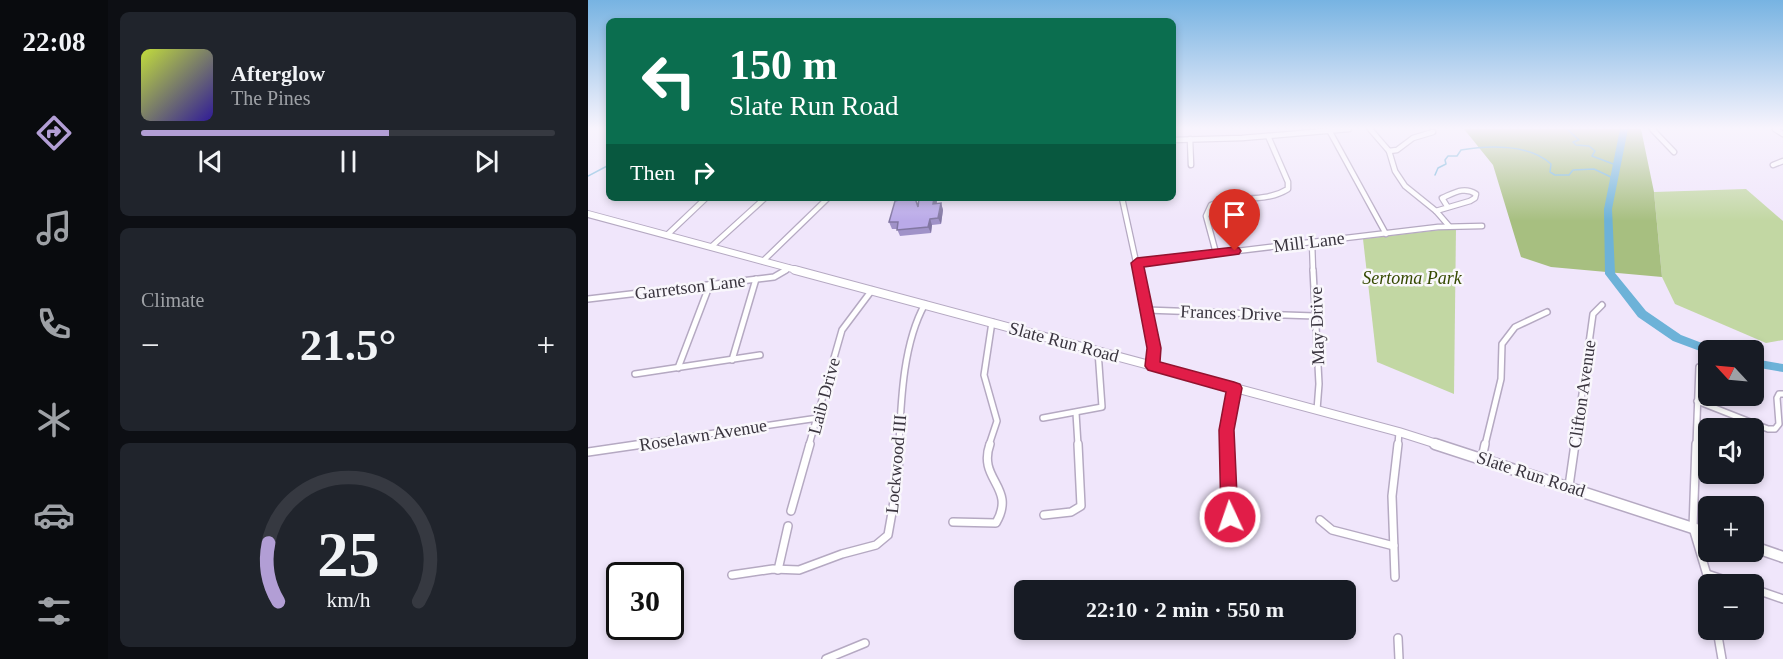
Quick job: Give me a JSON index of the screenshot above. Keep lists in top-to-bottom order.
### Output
{
  "streets": {
    "street": [
      "Mill Lane",
      "Garretson Lane",
      "Frances Drive",
      "May Drive",
      "Slate Run Road",
      "Clifton Avenue",
      "Laib Drive",
      "Roselawn Avenue",
      "Lockwood III"
    ]
  },
  "crossings": [
    ["Mill Lane", "May Drive"],
    ["Garretson Lane", "Slate Run Road"],
    ["Frances Drive", "May Drive"],
    ["May Drive", "Slate Run Road"],
    ["Slate Run Road", "Clifton Avenue"],
    ["Slate Run Road", "Laib Drive"],
    ["Slate Run Road", "Lockwood III"],
    ["Laib Drive", "Roselawn Avenue"]
  ],
  "parks": ["Sertoma Park"],
  "north": "top left",
  "page": {
    "tabs": "22:08",
    "turn": ["150 m", "Slate Run Road"],
    "song": ["Afterglow", "The Pines"],
    "then": "Then",
    "tile": "Climate",
    "heat": ["−", "21.5°", "+"],
    "map_buttons": ["+", "−"],
    "limit": "30",
    "trip": "22:10 · 2 min · 550 m",
    "gauge": ["25", "km/h"]
  }
}
